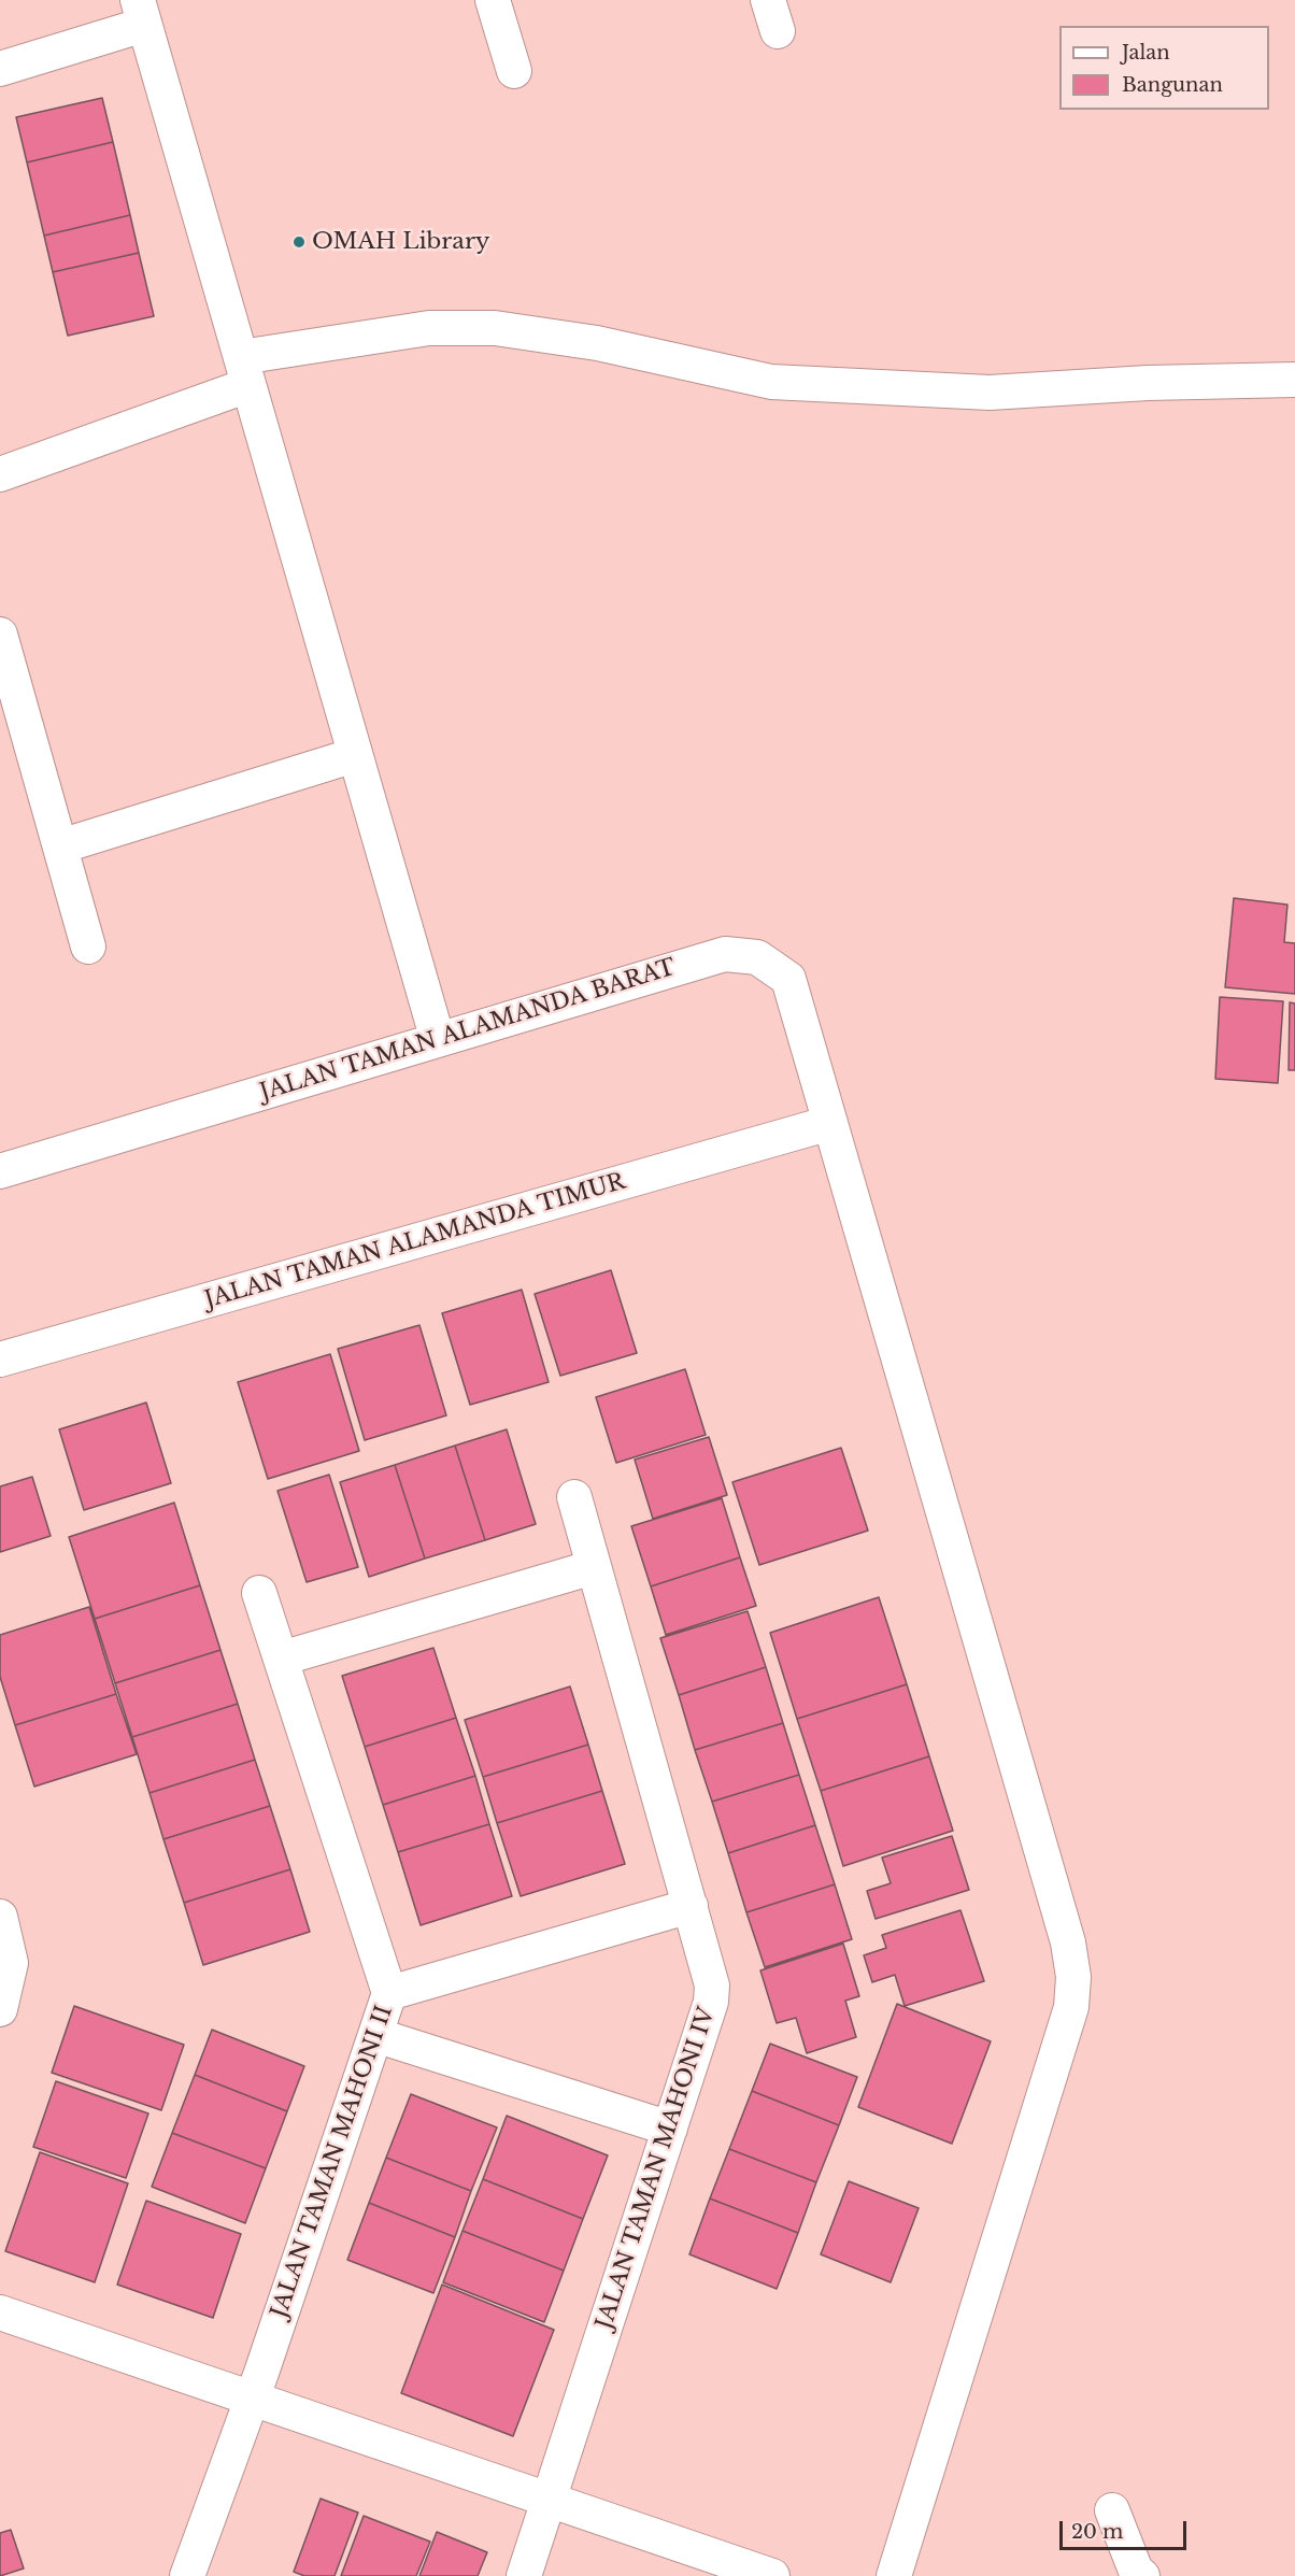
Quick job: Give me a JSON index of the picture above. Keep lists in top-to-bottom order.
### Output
{
  "streets": {
    "street": [
      "JALAN TAMAN ALAMANDA BARAT",
      "JALAN TAMAN ALAMANDA TIMUR",
      "JALAN TAMAN MAHONI II",
      "JALAN TAMAN MAHONI IV"
    ]
  },
  "crossings": [
    ["JALAN TAMAN ALAMANDA BARAT", "JALAN TAMAN ALAMANDA TIMUR"]
  ],
  "places": ["OMAH Library"],
  "legend": ["Jalan", "Bangunan"],
  "scale_bar": "20 m"
}
